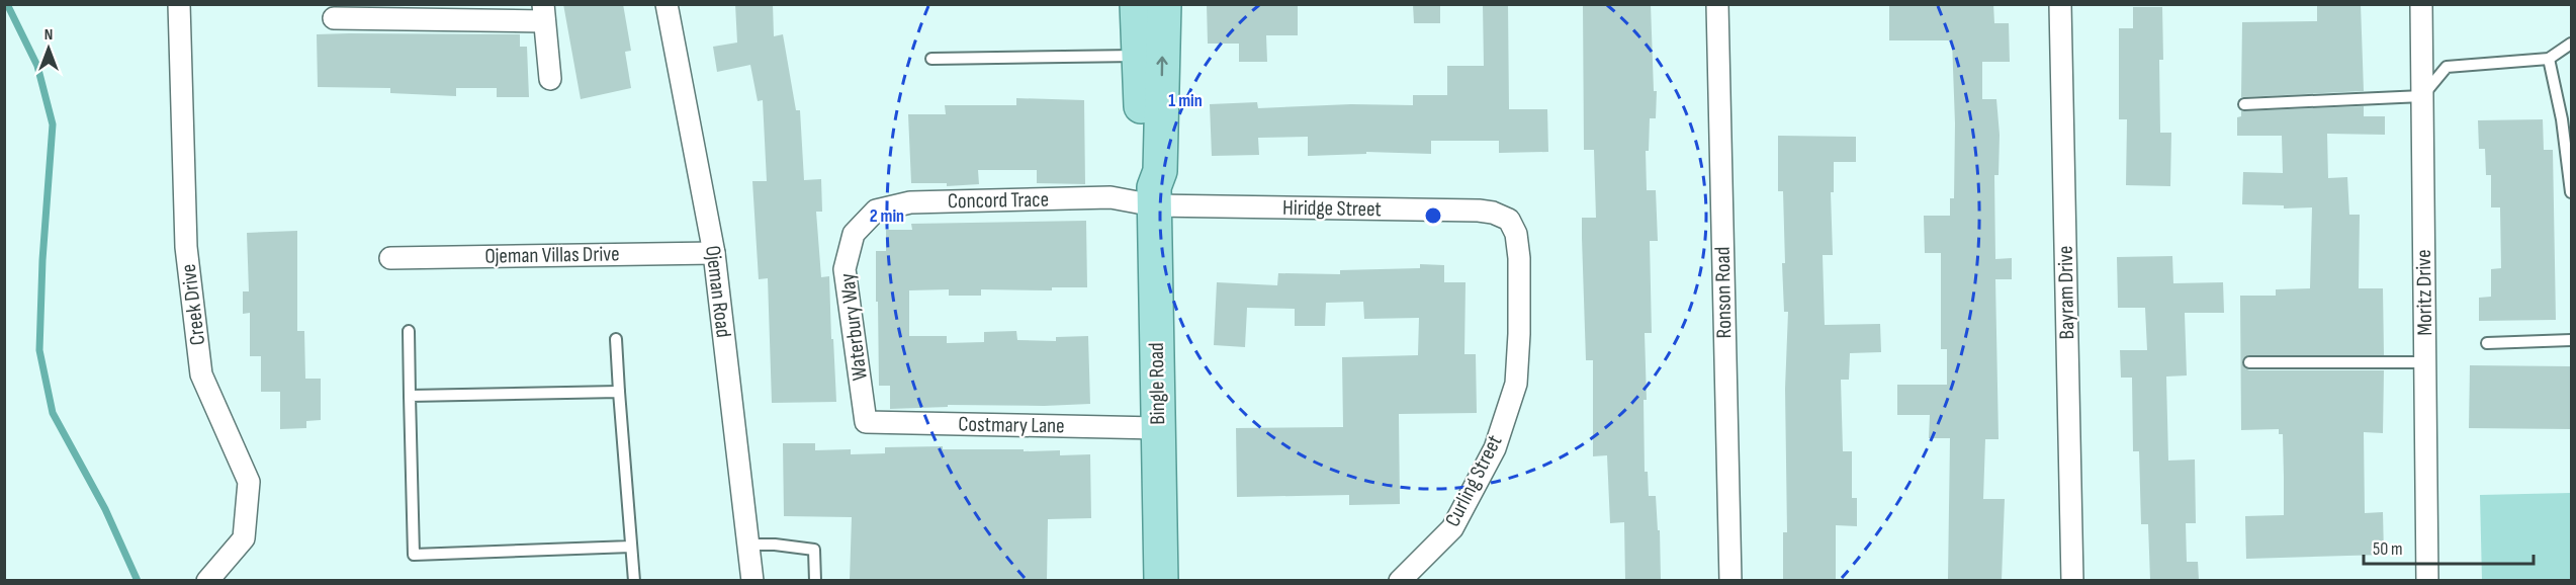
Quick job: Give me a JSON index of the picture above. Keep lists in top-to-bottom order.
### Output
{
  "streets": {
    "main road": ["Bingle Road"],
    "street": [
      "Concord Trace",
      "Hiridge Street",
      "Ojeman Villas Drive",
      "Ojeman Road",
      "Ronson Road",
      "Bayram Drive",
      "Moritz Drive",
      "Creek Drive",
      "Waterbury Way",
      "Costmary Lane",
      "Curling Street"
    ]
  },
  "crossings": [
    ["Concord Trace", "Hiridge Street"],
    ["Concord Trace", "Waterbury Way"],
    ["Concord Trace", "Bingle Road"],
    ["Hiridge Street", "Bingle Road"],
    ["Hiridge Street", "Curling Street"],
    ["Ojeman Villas Drive", "Ojeman Road"],
    ["Waterbury Way", "Costmary Lane"],
    ["Bingle Road", "Costmary Lane"]
  ],
  "scale_bar": "50 m",
  "north": "top",
  "rings": ["1 min", "2 min"]
}
